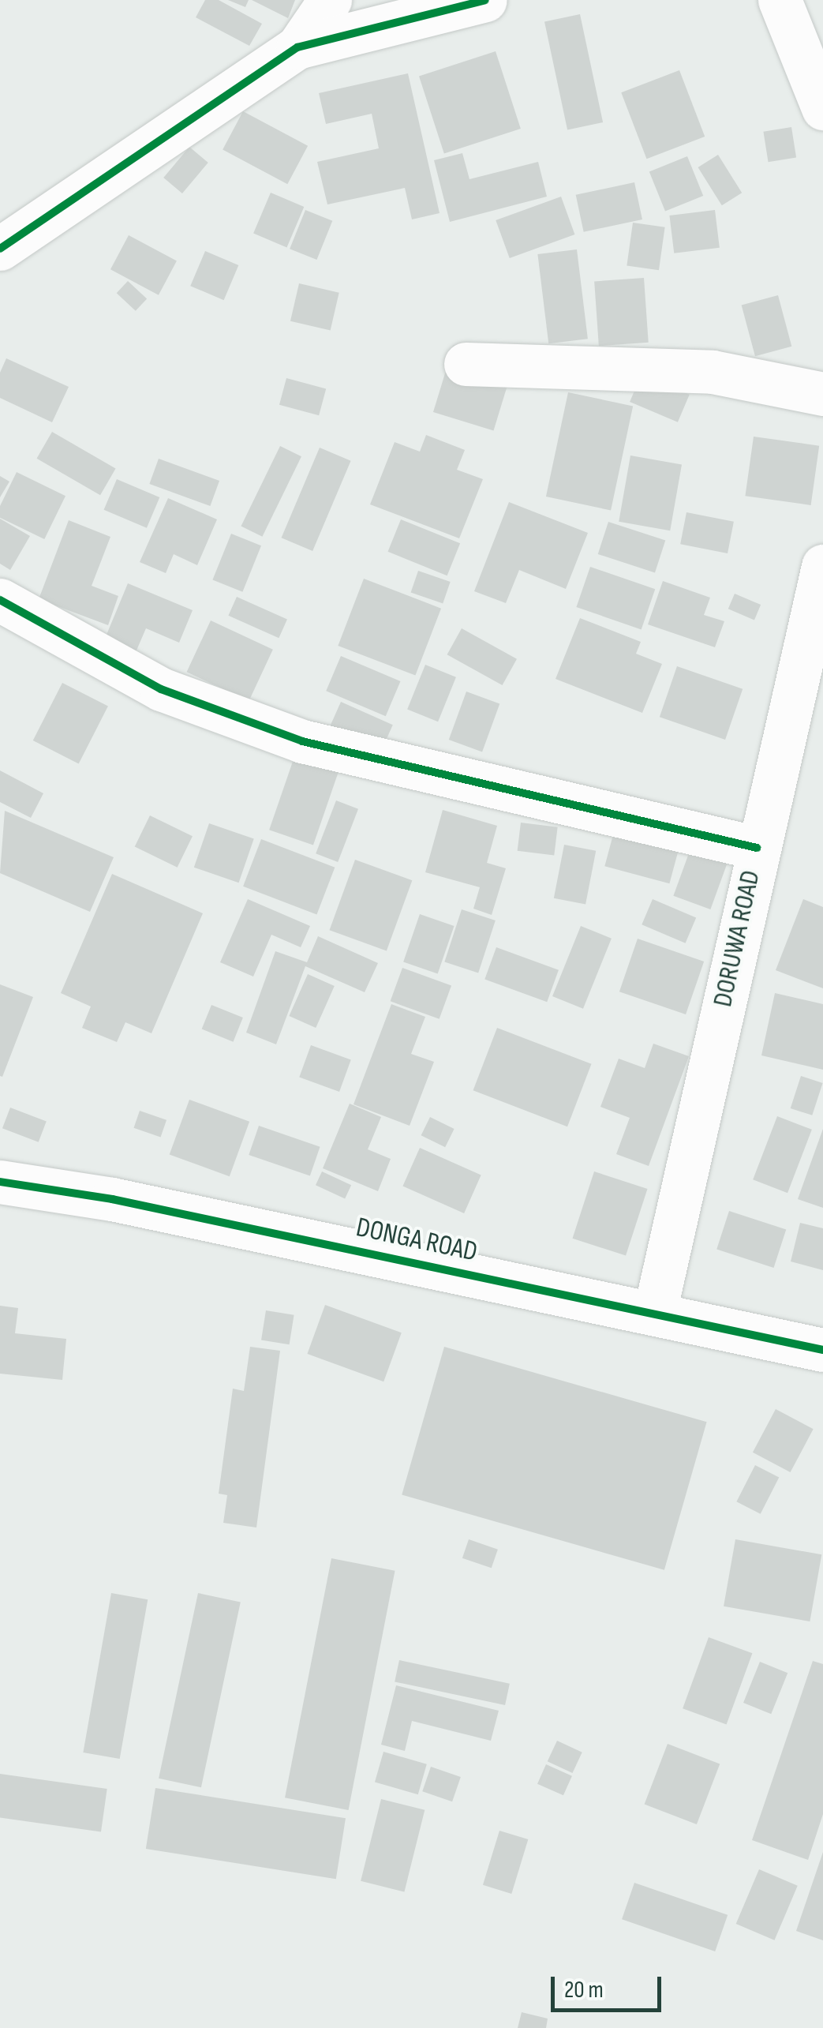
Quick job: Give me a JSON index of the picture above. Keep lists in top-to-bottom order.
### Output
{
  "streets": {
    "street": ["DORUWA ROAD", "DONGA ROAD"]
  },
  "crossings": [
    ["DORUWA ROAD", "DONGA ROAD"]
  ],
  "scale_bar": "20 m"
}
